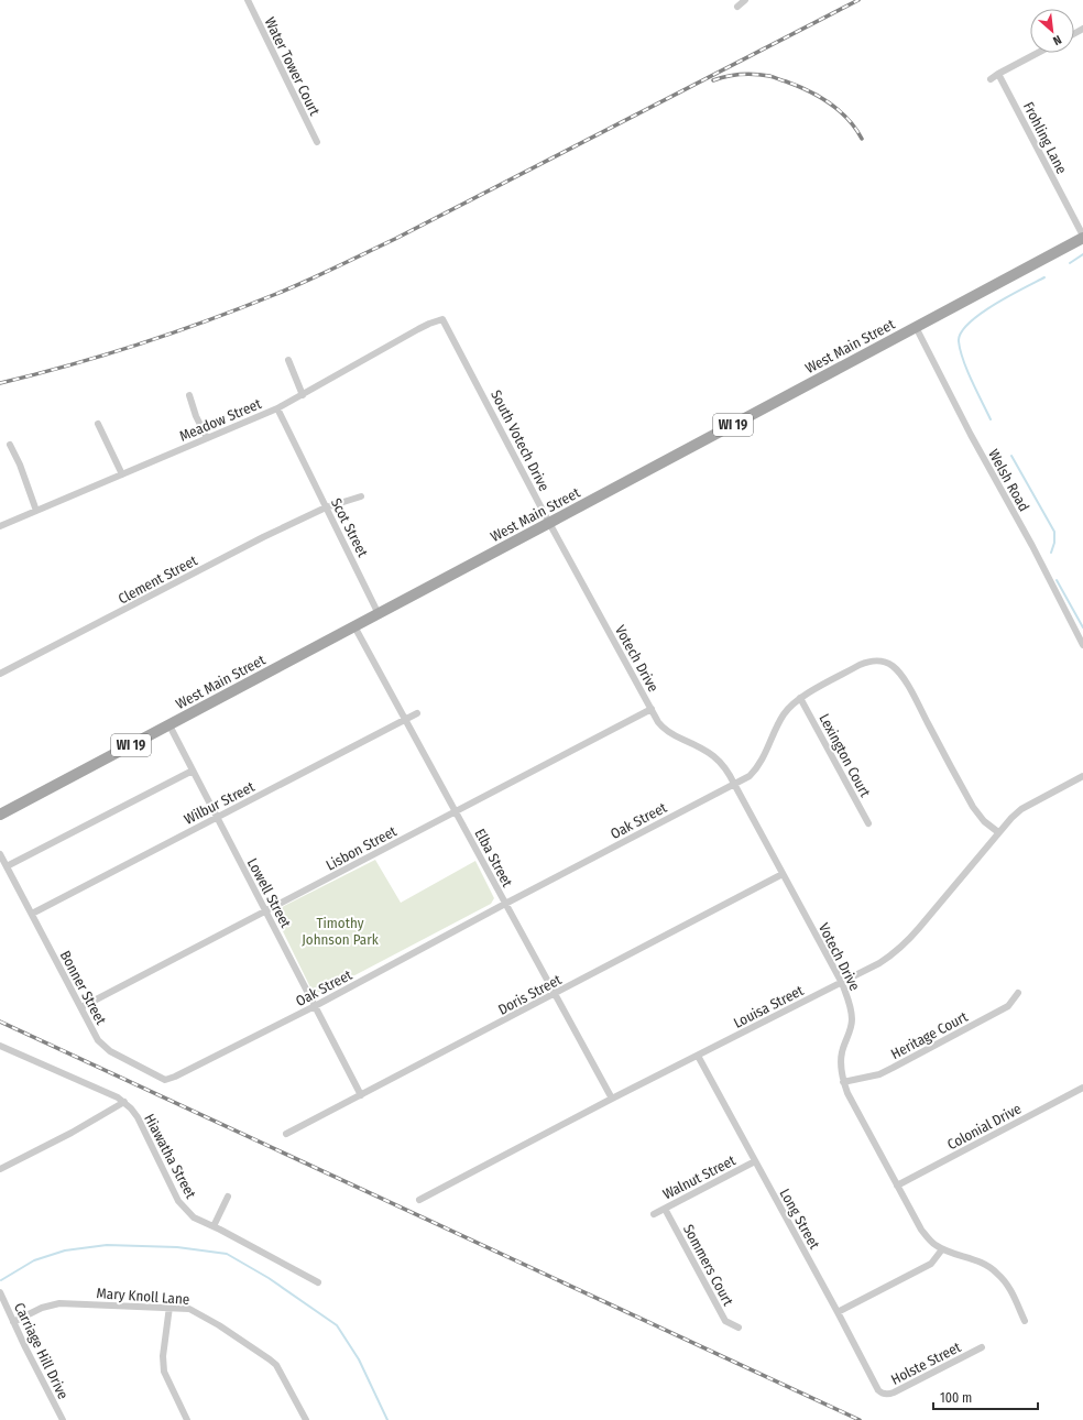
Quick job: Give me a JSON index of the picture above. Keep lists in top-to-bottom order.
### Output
{
  "streets": {
    "main road": ["West Main Street", "WI 19"],
    "street": [
      "Water Tower Court",
      "Frohling Lane",
      "Meadow Street",
      "South Votech Drive",
      "Welsh Road",
      "Scot Street",
      "Clement Street",
      "Votech Drive",
      "Lexington Court",
      "Wilbur Street",
      "Oak Street",
      "Lisbon Street",
      "Elba Street",
      "Lowell Street",
      "Bonner Street",
      "Doris Street",
      "Louisa Street",
      "Heritage Court",
      "Colonial Drive",
      "Hiawatha Street",
      "Walnut Street",
      "Long Street",
      "Sommers Court",
      "Mary Knoll Lane",
      "Carriage Hill Drive",
      "Holste Street"
    ]
  },
  "crossings": [
    ["Frohling Lane", "West Main Street"],
    ["West Main Street", "South Votech Drive"],
    ["West Main Street", "Welsh Road"],
    ["West Main Street", "Scot Street"],
    ["West Main Street", "Elba Street"],
    ["West Main Street", "Lowell Street"],
    ["Meadow Street", "South Votech Drive"],
    ["Meadow Street", "Scot Street"],
    ["South Votech Drive", "Votech Drive"],
    ["Scot Street", "Clement Street"],
    ["Votech Drive", "Oak Street"],
    ["Votech Drive", "Lisbon Street"],
    ["Votech Drive", "Doris Street"],
    ["Votech Drive", "Louisa Street"],
    ["Votech Drive", "Heritage Court"],
    ["Votech Drive", "Colonial Drive"],
    ["Lexington Court", "Oak Street"],
    ["Wilbur Street", "Elba Street"],
    ["Wilbur Street", "Lowell Street"],
    ["Wilbur Street", "Bonner Street"],
    ["Oak Street", "Elba Street"],
    ["Oak Street", "Lowell Street"],
    ["Oak Street", "Bonner Street"],
    ["Oak Street", "Louisa Street"],
    ["Lisbon Street", "Elba Street"],
    ["Lisbon Street", "Lowell Street"],
    ["Lisbon Street", "Bonner Street"],
    ["Elba Street", "Doris Street"],
    ["Elba Street", "Louisa Street"],
    ["Lowell Street", "Doris Street"],
    ["Louisa Street", "Long Street"],
    ["Walnut Street", "Long Street"],
    ["Walnut Street", "Sommers Court"],
    ["Long Street", "Holste Street"],
    ["Mary Knoll Lane", "Carriage Hill Drive"]
  ],
  "parks": ["Timothy Johnson Park"],
  "scale_bar": "100 m",
  "north": "bottom right"
}
